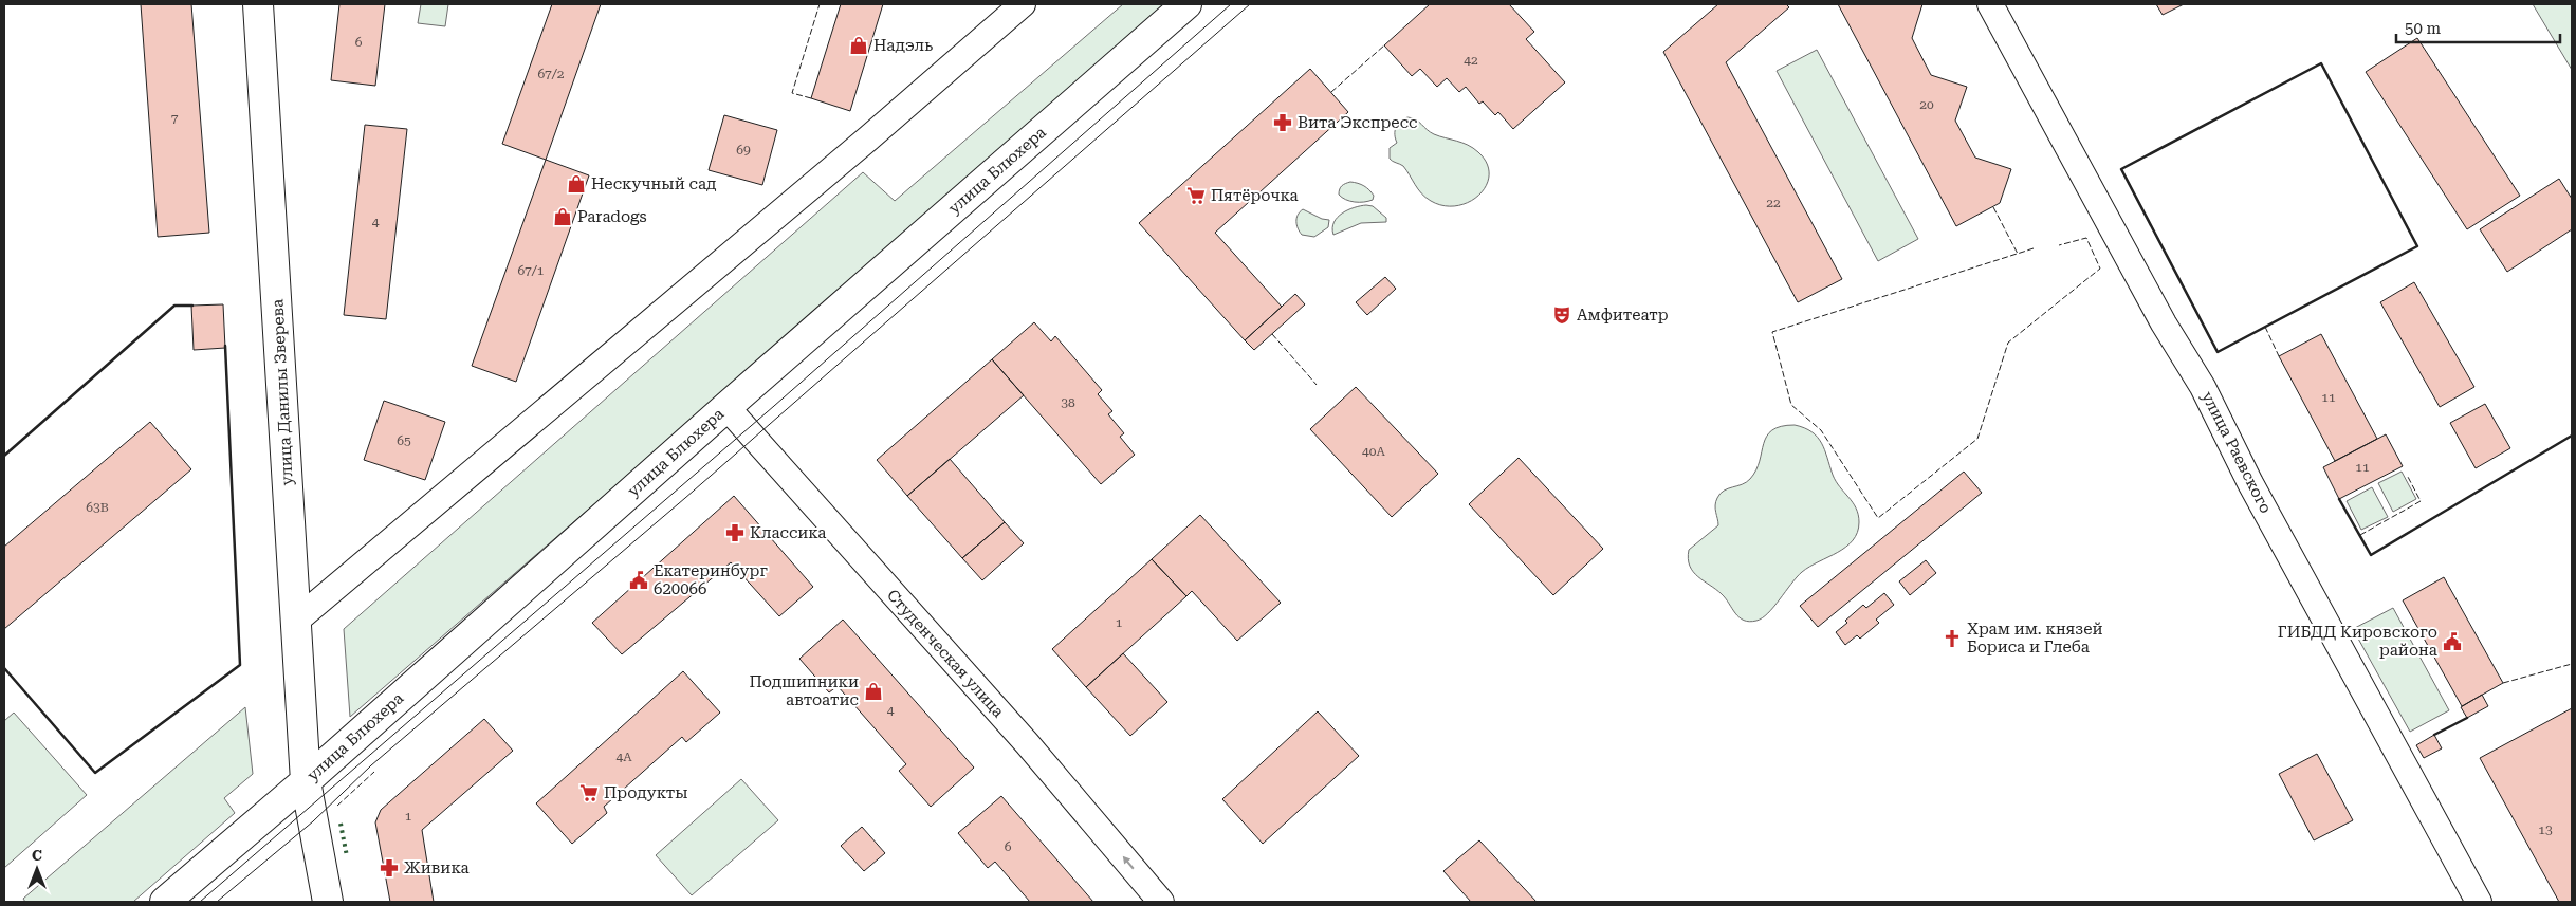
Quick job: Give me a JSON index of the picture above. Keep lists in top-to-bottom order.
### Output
{
  "streets": {
    "main road": ["улица Блюхера", "улица Данилы Зверева"],
    "street": ["улица Раевского", "Студенческая улица"]
  },
  "crossings": [
    ["улица Блюхера", "улица Данилы Зверева"],
    ["улица Блюхера", "Студенческая улица"]
  ],
  "one_way": ["Студенческая улица"],
  "places": {
    "shop": [
      "Надэль",
      "Нескучный сад",
      "Paradogs",
      "Подшипники автоатис"
    ],
    "pharmacy": ["Вита Экспресс", "Классика", "Живика"],
    "supermarket": ["Пятёрочка", "Продукты"],
    "theatre": ["Амфитеатр"],
    "public building": ["Екатеринбург 620066", "ГИБДД Кировского района"],
    "church": ["Храм им. князей Бориса и Глеба"]
  },
  "house_numbers": [
    "6",
    "42",
    "67/2",
    "20",
    "7",
    "69",
    "22",
    "4",
    "67/1",
    "11",
    "38",
    "65",
    "40А",
    "11",
    "63В",
    "1",
    "4",
    "4А",
    "1",
    "13",
    "6"
  ],
  "scale_bar": "50 m",
  "north": "top"
}
